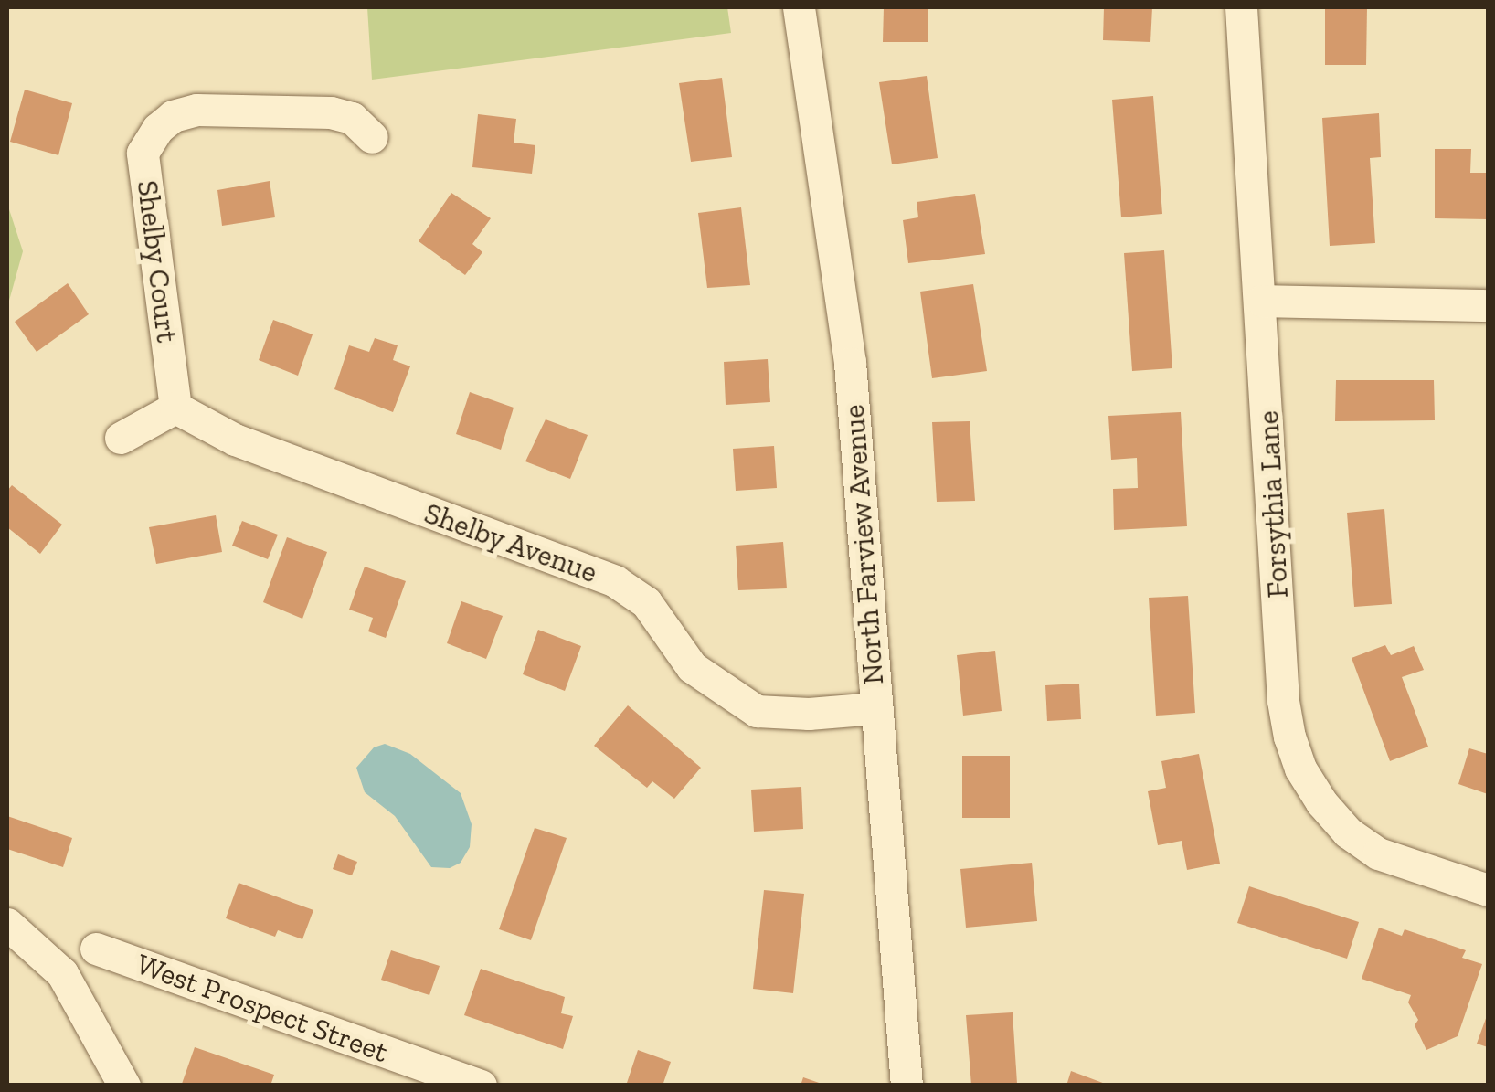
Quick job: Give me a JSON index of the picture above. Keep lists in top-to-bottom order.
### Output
{
  "streets": {
    "street": [
      "Shelby Court",
      "Forsythia Lane",
      "Shelby Avenue",
      "North Farview Avenue",
      "West Prospect Street"
    ]
  },
  "crossings": [
    ["Shelby Court", "Shelby Avenue"],
    ["Shelby Avenue", "North Farview Avenue"]
  ]
}
